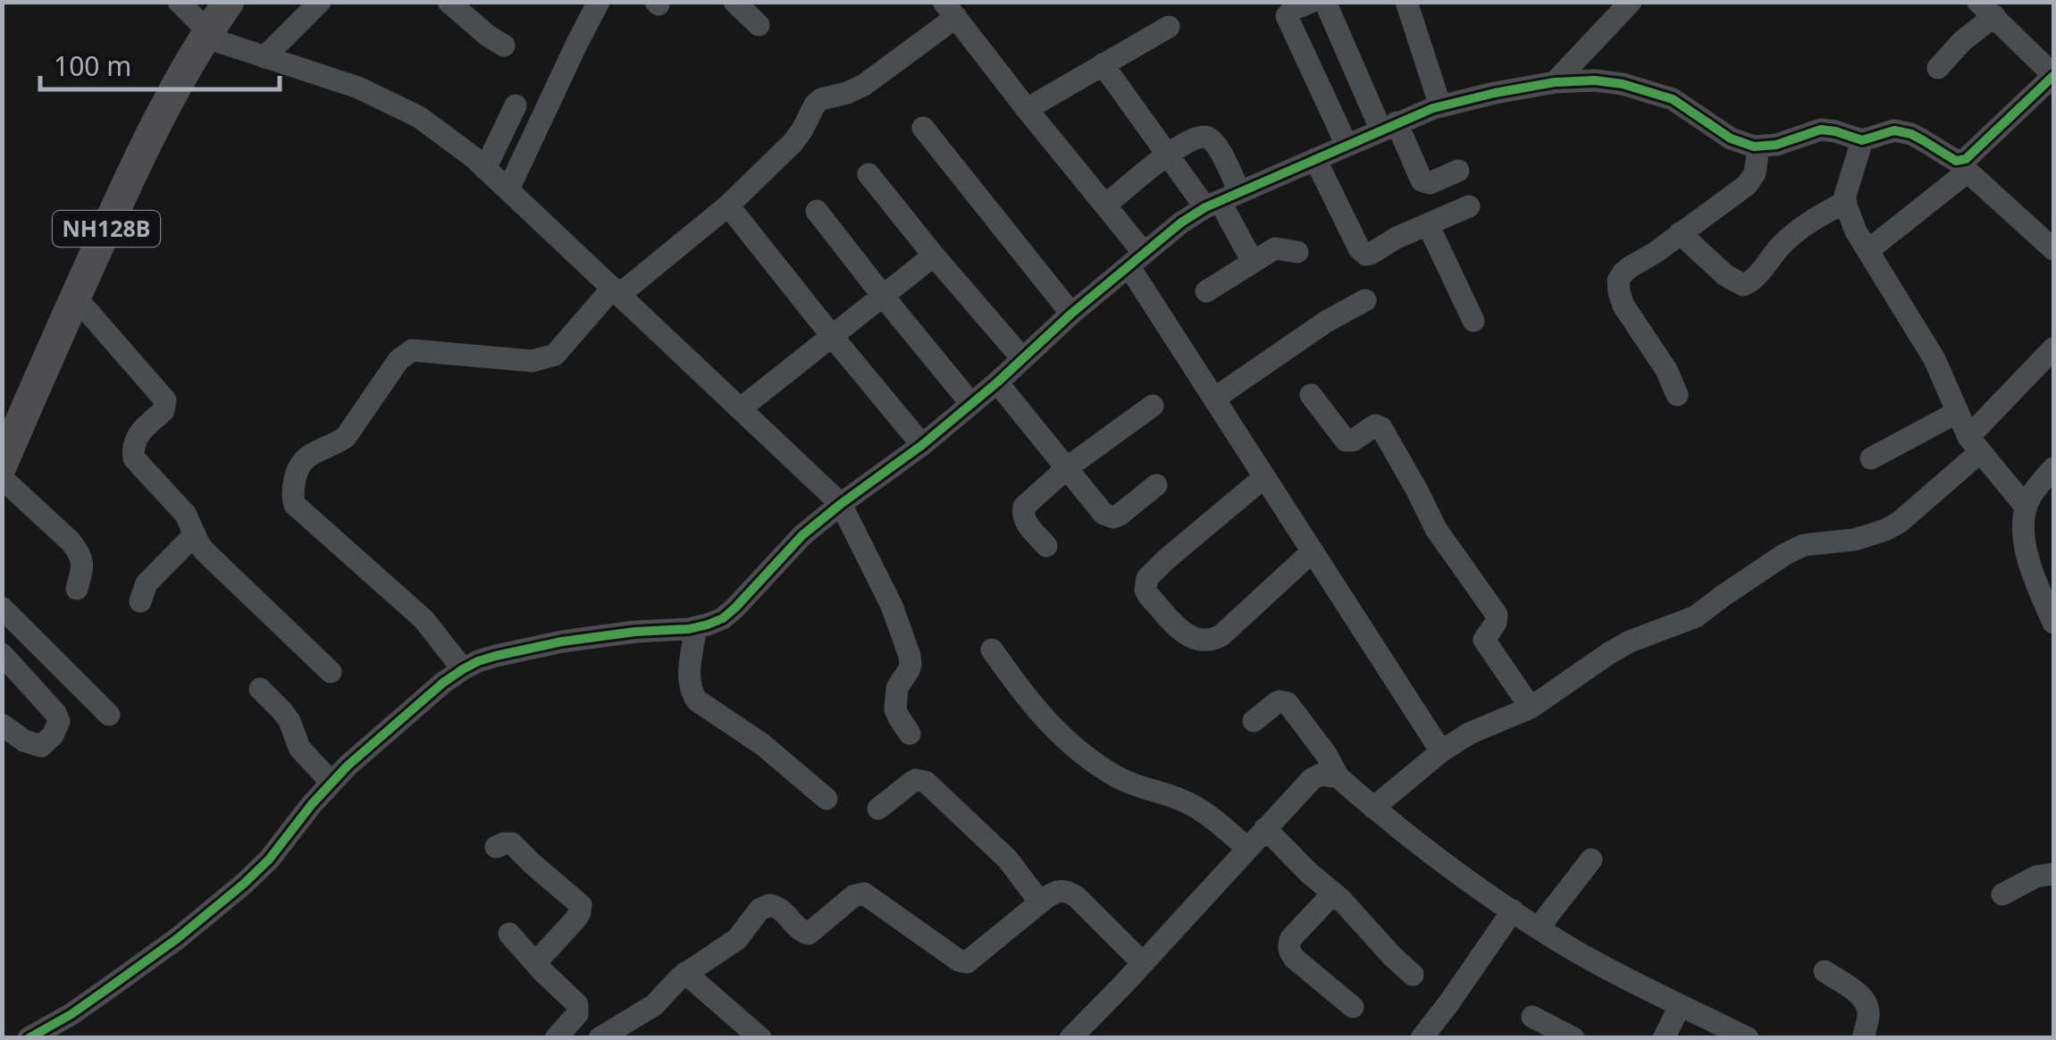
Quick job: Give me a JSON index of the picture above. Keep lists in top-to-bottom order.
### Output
{
  "streets": {
    "highway": ["NH128B"]
  },
  "scale_bar": "100 m"
}
